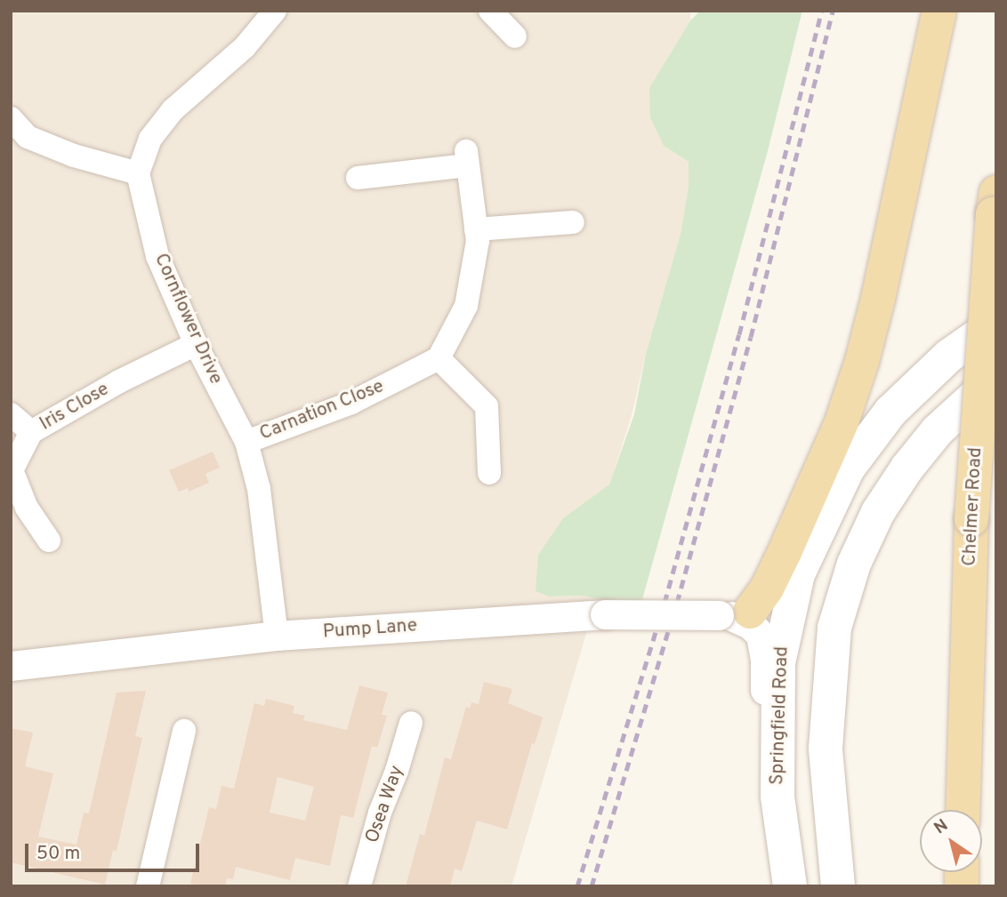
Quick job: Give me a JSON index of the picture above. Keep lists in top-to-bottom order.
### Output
{
  "streets": {
    "main road": ["Chelmer Road", "Springfield Road"],
    "street": [
      "Cornflower Drive",
      "Iris Close",
      "Carnation Close",
      "Pump Lane",
      "Osea Way"
    ]
  },
  "crossings": [
    ["Cornflower Drive", "Iris Close"],
    ["Cornflower Drive", "Carnation Close"],
    ["Cornflower Drive", "Pump Lane"],
    ["Pump Lane", "Springfield Road"]
  ],
  "scale_bar": "50 m",
  "north": "top left"
}
